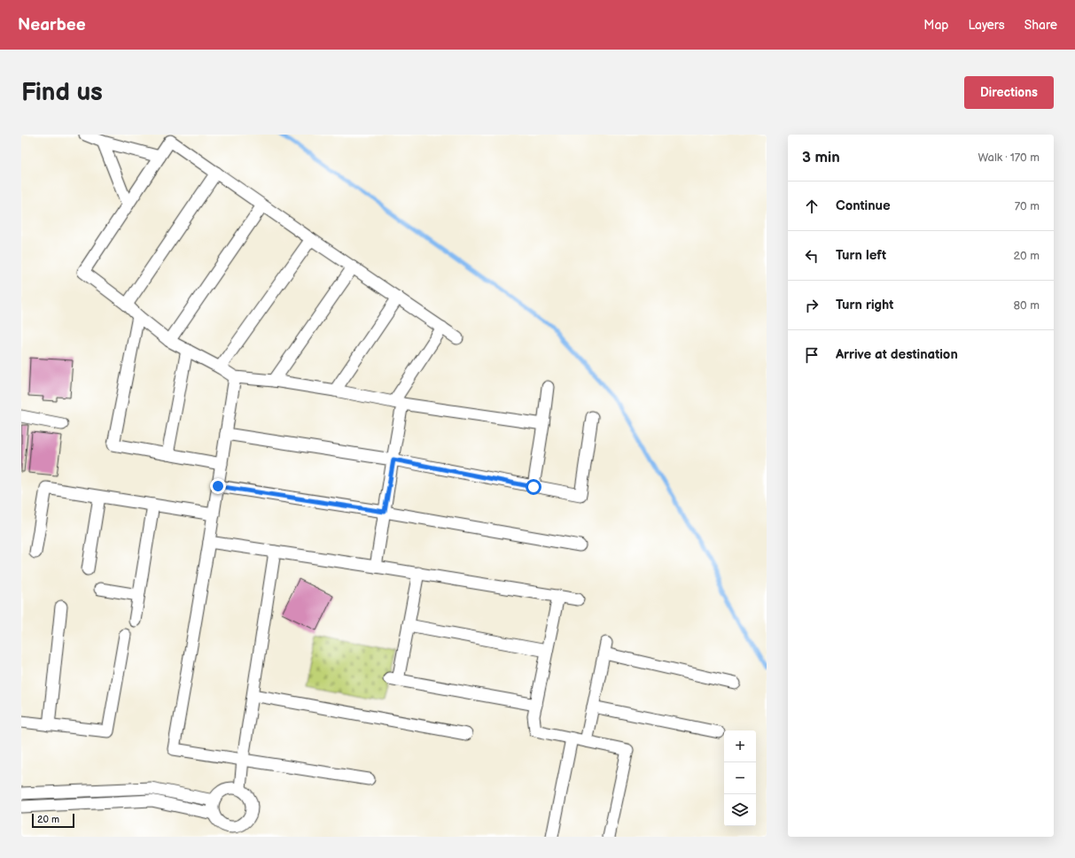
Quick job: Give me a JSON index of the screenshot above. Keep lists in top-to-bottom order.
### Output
{
  "scale_bar": "20 m",
  "page": {
    "header": "Nearbee",
    "nav": ["Map", "Layers", "Share"],
    "buttons": "Directions",
    "title": "Find us",
    "heading": ["3 min", "Walk · 170 m"],
    "list": [
      ["Continue", "70 m"],
      ["Turn left", "20 m"],
      ["Turn right", "80 m"],
      "Arrive at destination"
    ],
    "map_buttons": ["+", "−"],
    "scale": "20 m"
  }
}
